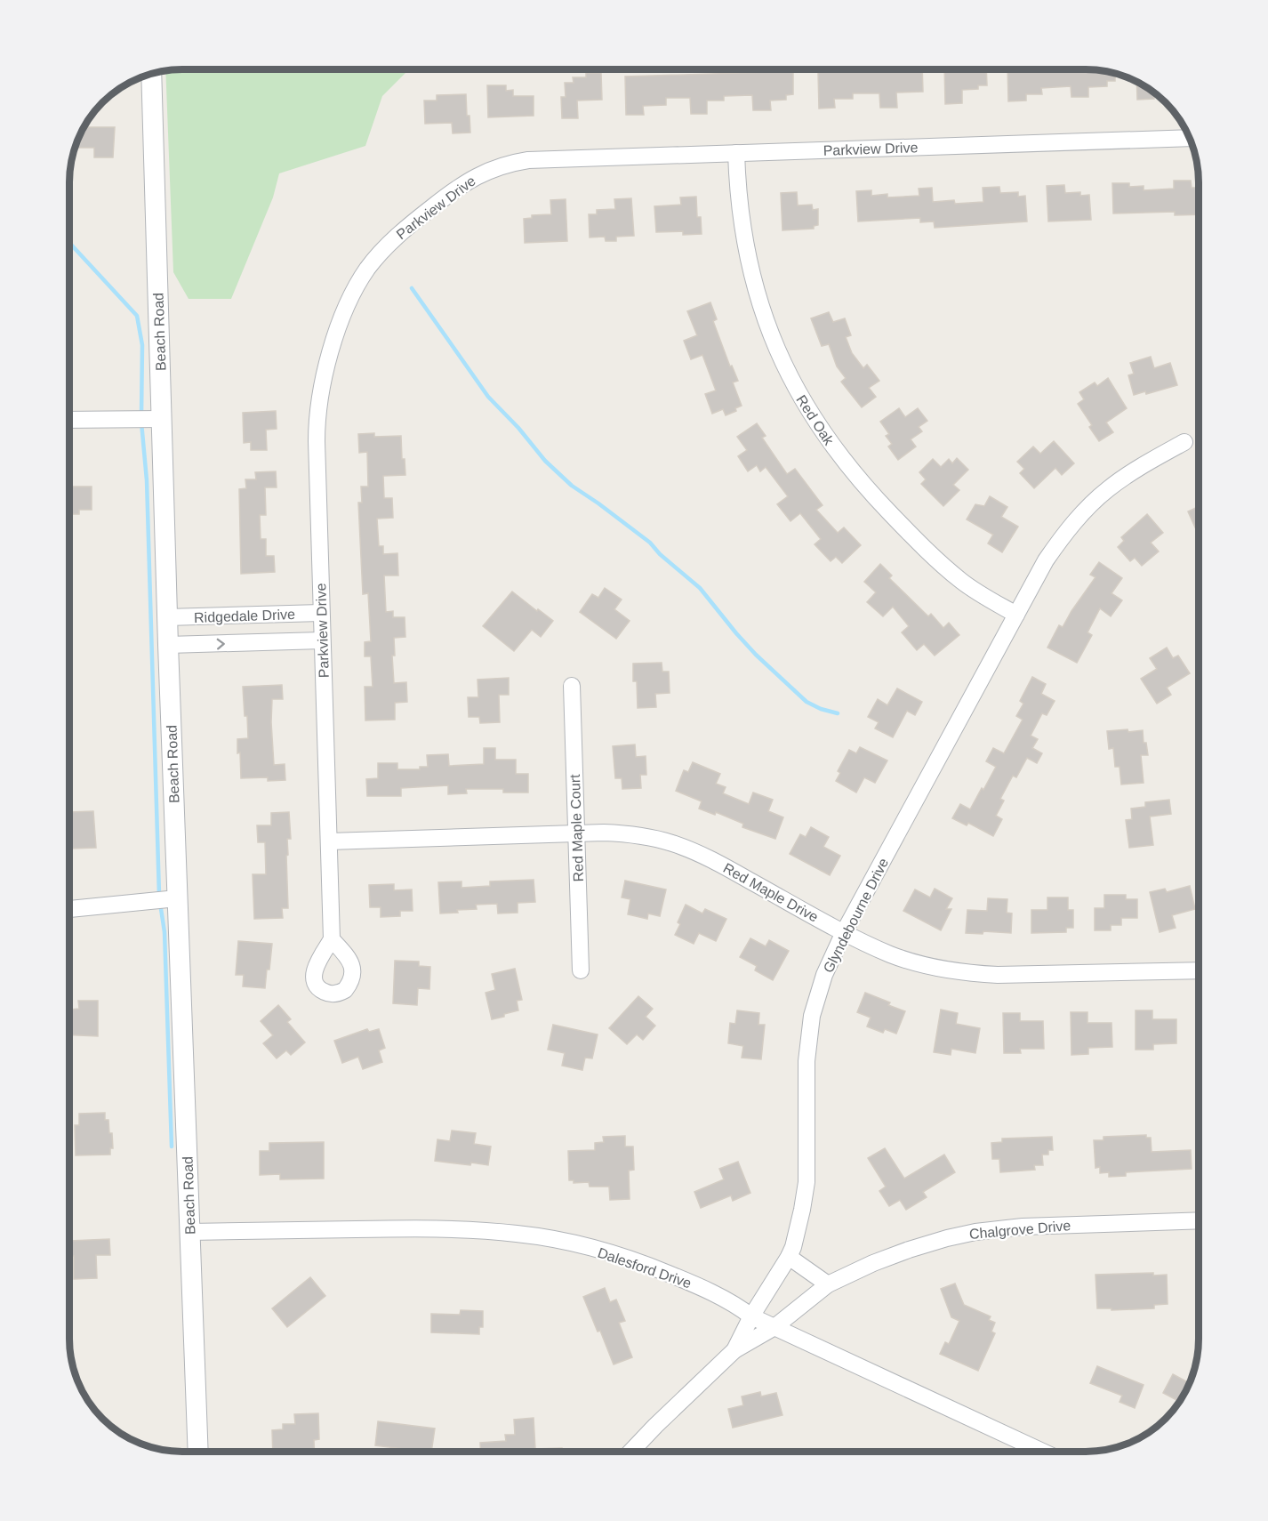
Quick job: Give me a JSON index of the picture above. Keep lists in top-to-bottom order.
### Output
{
  "streets": {
    "street": [
      "Parkview Drive",
      "Beach Road",
      "Red Oak",
      "Ridgedale Drive",
      "Red Maple Court",
      "Red Maple Drive",
      "Glyndebourne Drive",
      "Chalgrove Drive",
      "Dalesford Drive"
    ]
  },
  "crossings": [
    ["Parkview Drive", "Red Oak"],
    ["Parkview Drive", "Ridgedale Drive"],
    ["Parkview Drive", "Red Maple Drive"],
    ["Beach Road", "Ridgedale Drive"],
    ["Beach Road", "Dalesford Drive"],
    ["Red Oak", "Glyndebourne Drive"],
    ["Red Maple Court", "Red Maple Drive"],
    ["Red Maple Drive", "Glyndebourne Drive"],
    ["Glyndebourne Drive", "Chalgrove Drive"],
    ["Glyndebourne Drive", "Dalesford Drive"],
    ["Chalgrove Drive", "Dalesford Drive"]
  ]
}
